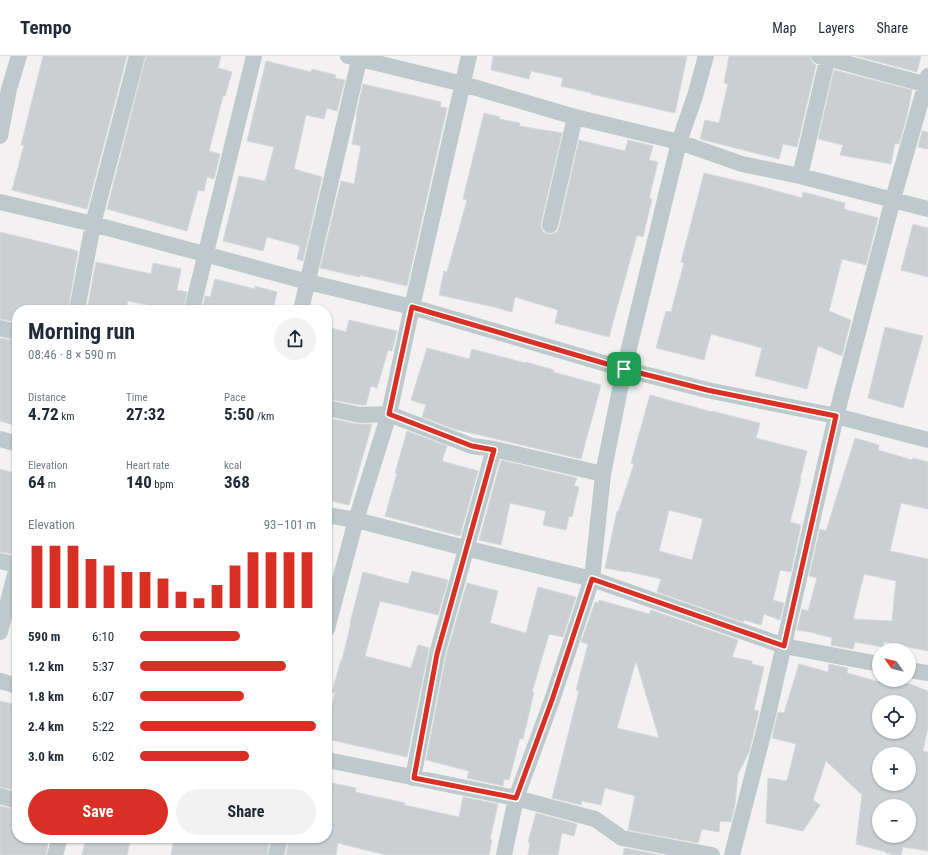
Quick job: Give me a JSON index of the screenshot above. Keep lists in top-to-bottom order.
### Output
{
  "north": "top left",
  "page": {
    "header": "Tempo",
    "nav": ["Map", "Layers", "Share"],
    "heading": ["Morning run", "08:46 · 8 × 590 m"],
    "stats": [
      ["Distance", "4.72 km"],
      ["Time", "27:32"],
      ["Pace", "5:50 /km"],
      ["Elevation", "64 m"],
      ["Heart rate", "140 bpm"],
      ["kcal", "368"]
    ],
    "chart": ["Elevation", "93–101 m"],
    "list": [
      {
        "name": "590 m",
        "note": "6:10"
      },
      {
        "name": "1.2 km",
        "note": "5:37"
      },
      {
        "name": "1.8 km",
        "note": "6:07"
      },
      {
        "name": "2.4 km",
        "note": "5:22"
      },
      {
        "name": "3.0 km",
        "note": "6:02"
      }
    ],
    "map_buttons": ["+", "−"],
    "buttons": ["Save", "Share"]
  }
}
